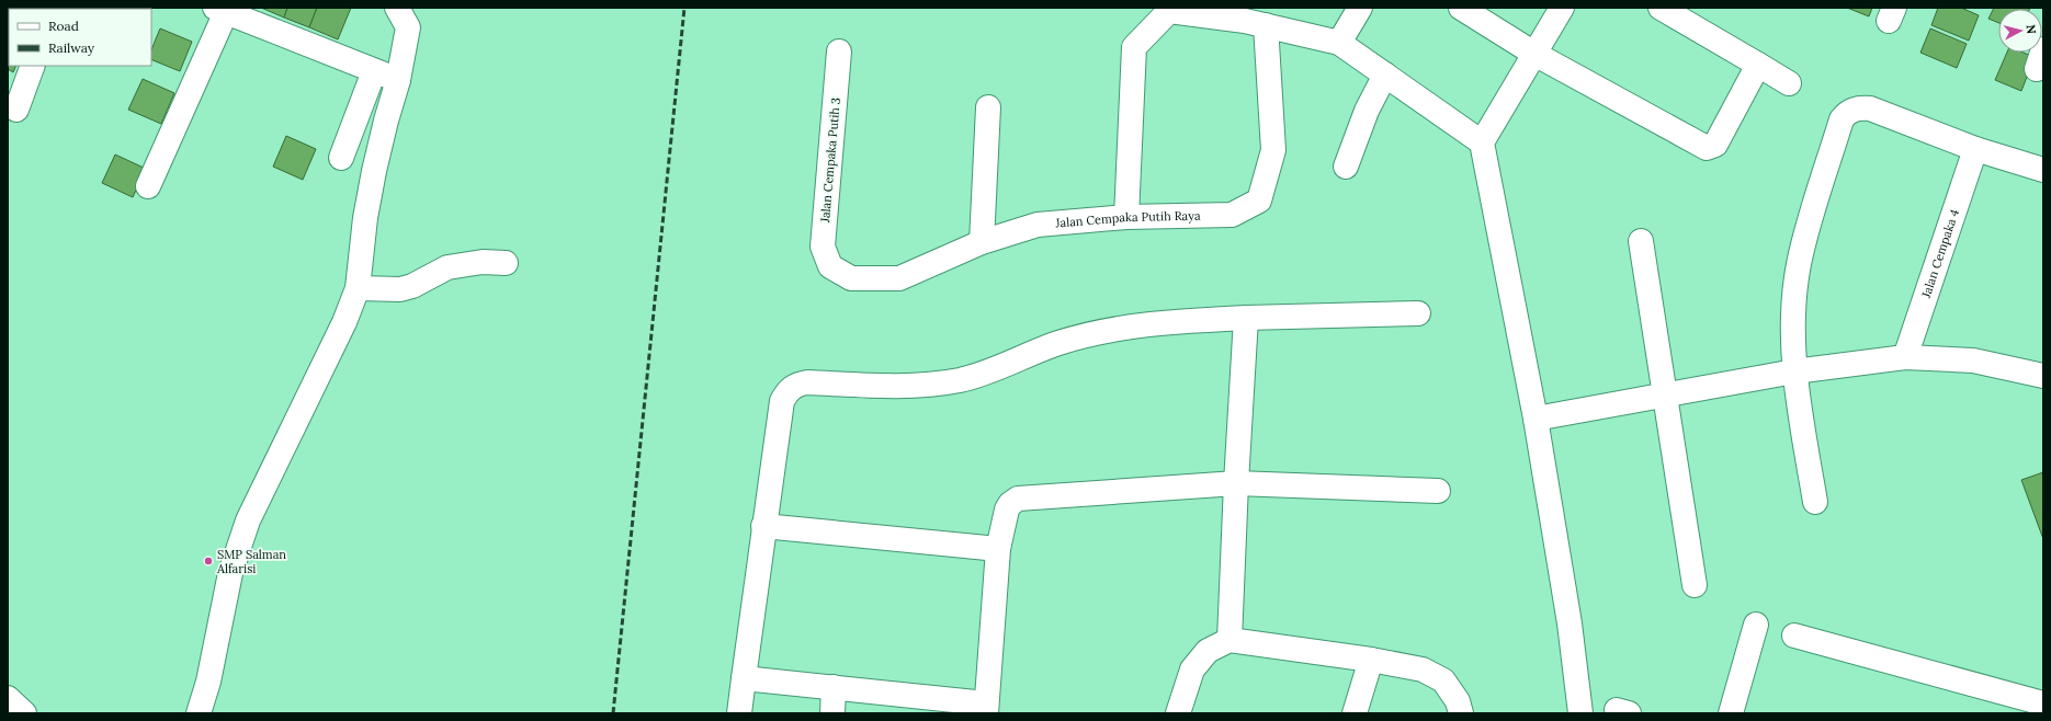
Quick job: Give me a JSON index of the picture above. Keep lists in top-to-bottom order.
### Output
{
  "streets": {
    "street": ["Jalan Cempaka Putih 3", "Jalan Cempaka Putih Raya", "Jalan Cempaka 4"]
  },
  "crossings": [
    ["Jalan Cempaka Putih 3", "Jalan Cempaka Putih Raya"]
  ],
  "places": ["SMP Salman Alfarisi"],
  "legend": ["Road", "Railway"],
  "north": "right"
}
